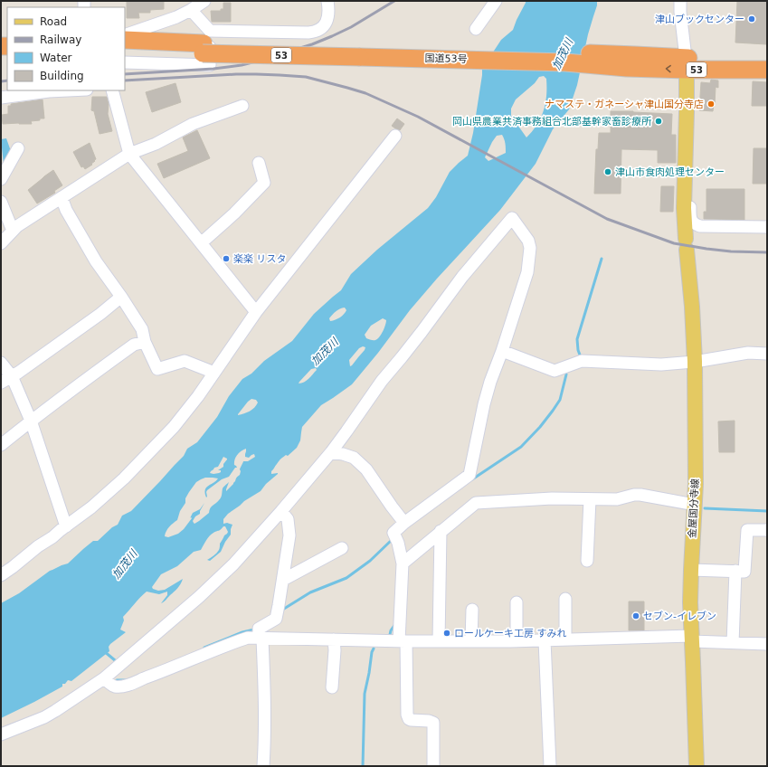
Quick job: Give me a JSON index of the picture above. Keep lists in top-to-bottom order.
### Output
{
  "streets": {
    "highway": ["53", "国道53号"],
    "main road": ["金屋国分寺線"]
  },
  "crossings": [
    ["国道53号", "金屋国分寺線"]
  ],
  "water": ["加茂川"],
  "places": [
    "津山ブックセンター",
    "ナマステ・ガネーシャ津山国分寺店",
    "岡山県農業共済事務組合北部基幹家畜診療所",
    "津山市食肉処理センター",
    "楽楽 リスタ",
    "セブン-イレブン",
    "ロールケーキ工房 すみれ"
  ],
  "legend": [
    "Road",
    "Railway",
    "Water",
    "Building"
  ]
}
